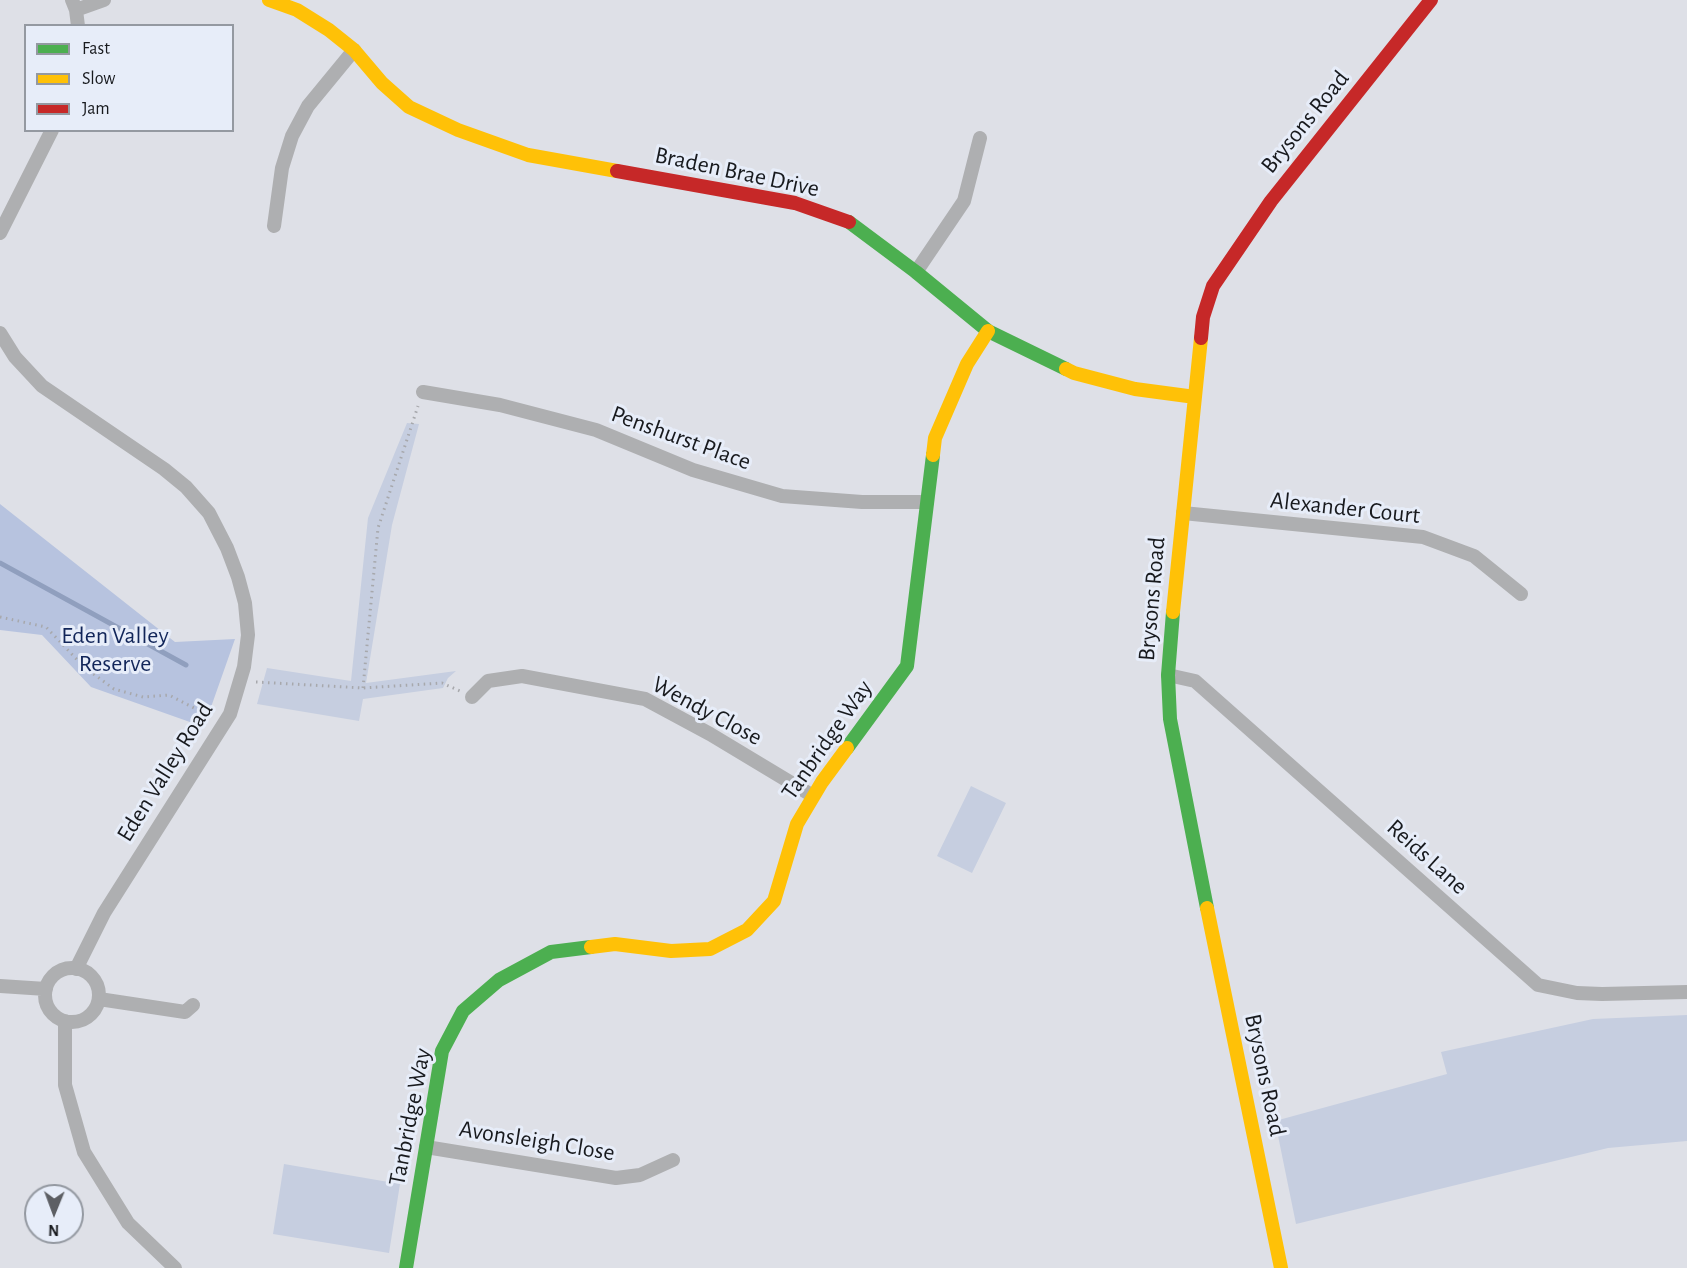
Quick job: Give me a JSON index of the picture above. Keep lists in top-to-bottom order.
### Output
{
  "streets": {
    "street": [
      "Brysons Road",
      "Braden Brae Drive",
      "Penshurst Place",
      "Alexander Court",
      "Wendy Close",
      "Tanbridge Way",
      "Eden Valley Road",
      "Reids Lane",
      "Avonsleigh Close"
    ]
  },
  "crossings": [
    ["Brysons Road", "Braden Brae Drive"],
    ["Brysons Road", "Alexander Court"],
    ["Brysons Road", "Reids Lane"],
    ["Braden Brae Drive", "Tanbridge Way"],
    ["Penshurst Place", "Tanbridge Way"],
    ["Wendy Close", "Tanbridge Way"],
    ["Tanbridge Way", "Avonsleigh Close"]
  ],
  "parks": ["Eden Valley Reserve"],
  "legend": ["Fast", "Slow", "Jam"],
  "north": "bottom"
}
